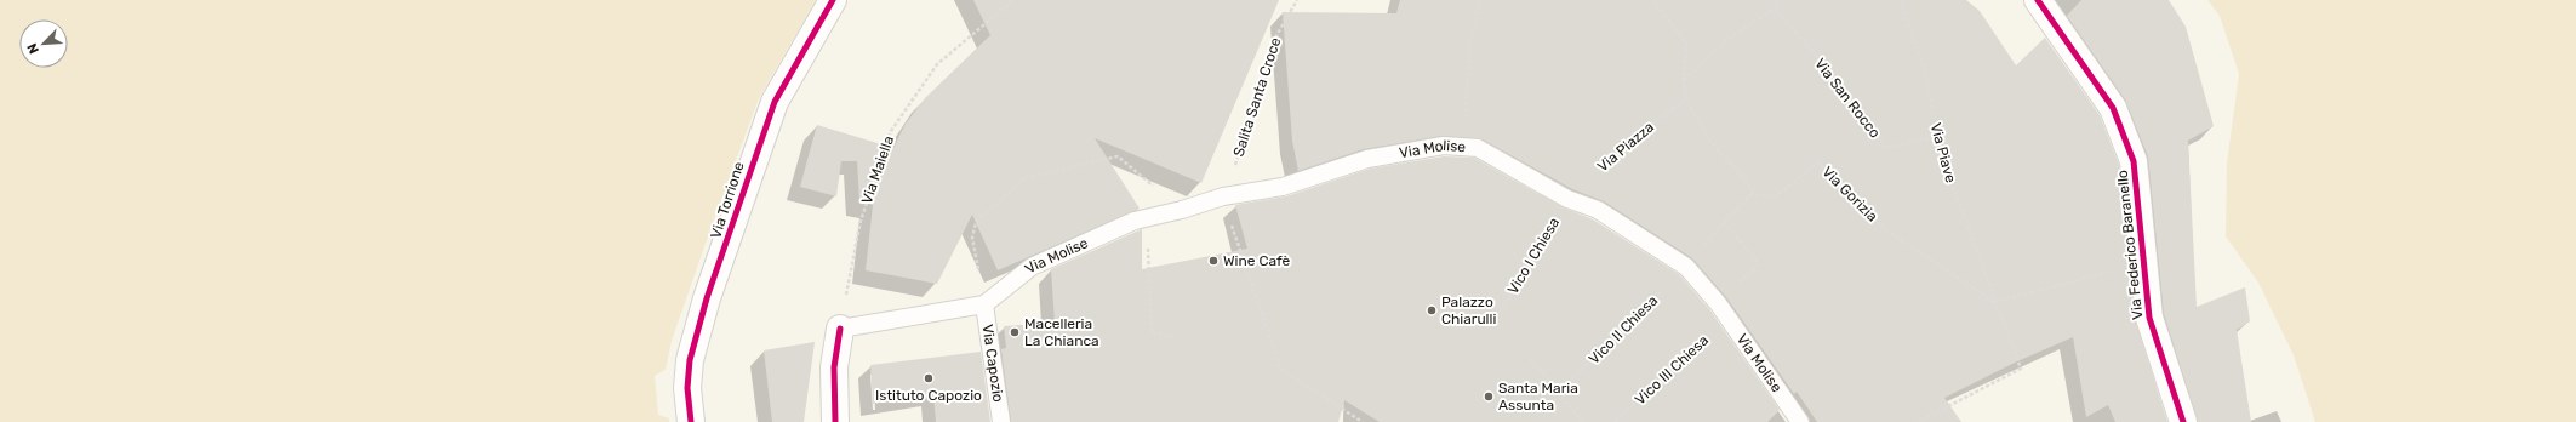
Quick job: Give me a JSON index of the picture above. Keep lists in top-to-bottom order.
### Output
{
  "streets": {
    "street": ["Via Torrione", "Via Federico Baranello"],
    "lane": ["Via Molise", "Via Capozio"],
    "path": [
      "Salita Santa Croce",
      "Via San Rocco",
      "Via Piazza",
      "Via Piave",
      "Via Maiella",
      "Via Gorizia",
      "Vico I Chiesa",
      "Vico II Chiesa",
      "Vico III Chiesa"
    ]
  },
  "crossings": [
    ["Salita Santa Croce", "Via Molise"],
    ["Via San Rocco", "Via Piave"],
    ["Via Piazza", "Via Molise"],
    ["Via Piazza", "Vico I Chiesa"],
    ["Via Molise", "Vico I Chiesa"],
    ["Via Molise", "Vico II Chiesa"],
    ["Via Molise", "Via Capozio"],
    ["Via Molise", "Vico III Chiesa"],
    ["Via Piave", "Via Gorizia"],
    ["Via Gorizia", "Vico II Chiesa"],
    ["Vico II Chiesa", "Vico III Chiesa"]
  ],
  "places": [
    "Wine Cafè",
    "Palazzo Chiarulli",
    "Macelleria La Chianca",
    "Istituto Capozio",
    "Santa Maria Assunta"
  ],
  "north": "bottom left"
}
